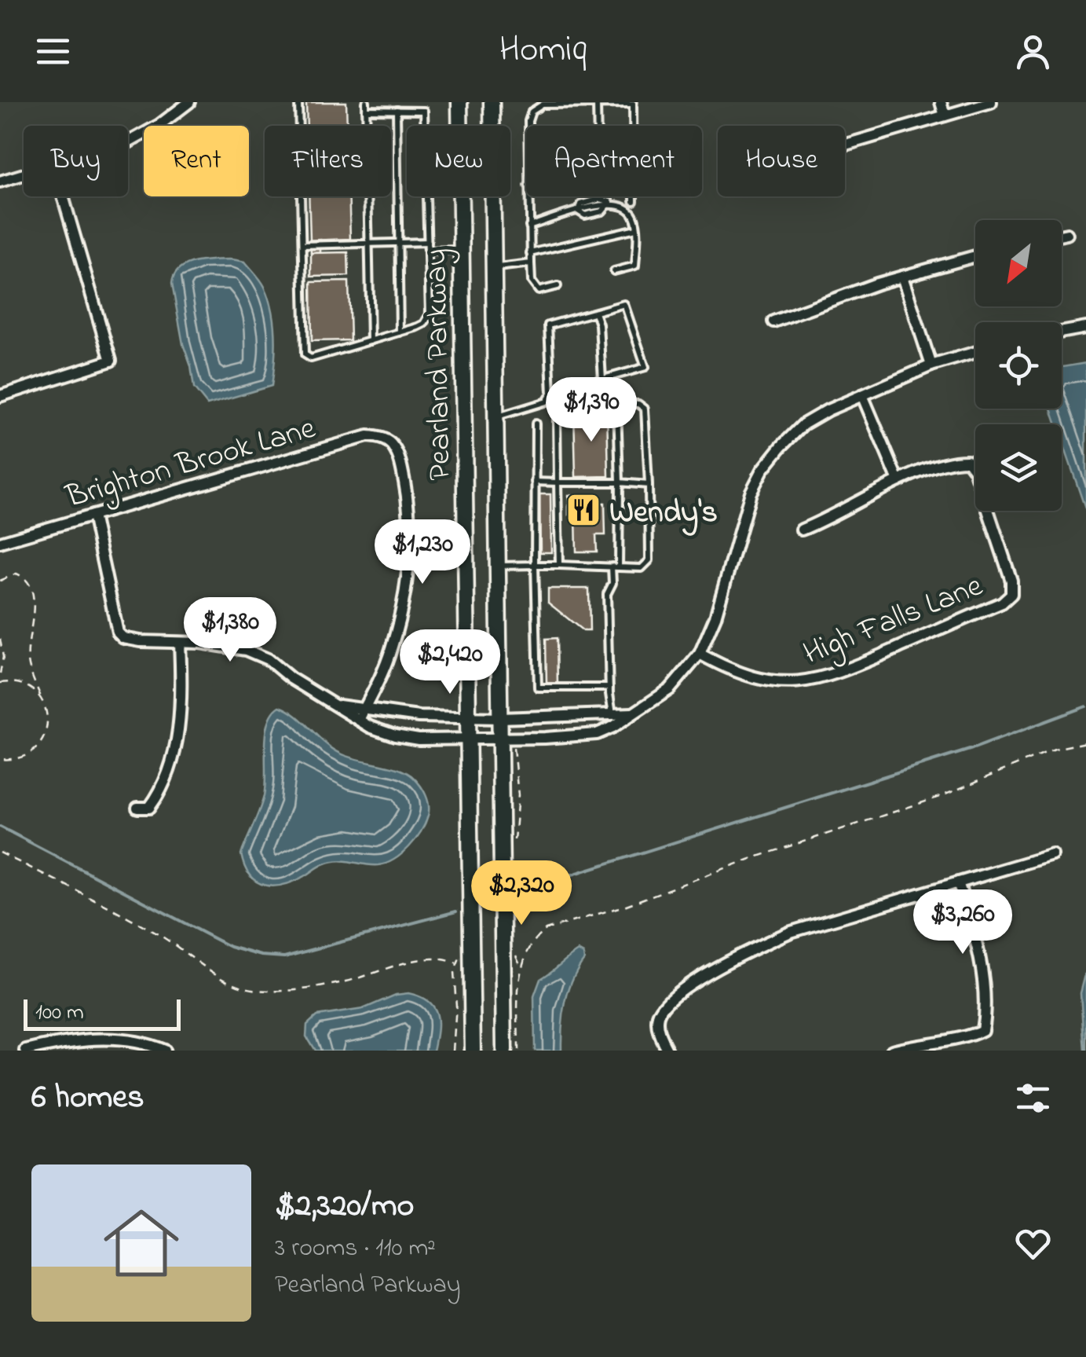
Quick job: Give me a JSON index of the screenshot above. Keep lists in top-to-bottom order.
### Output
{
  "streets": {
    "main road": ["Pearland Parkway"],
    "street": ["Brighton Brook Lane", "High Falls Lane"]
  },
  "places": {
    "restaurant": ["Wendy's"]
  },
  "scale_bar": "100 m",
  "north": "bottom left",
  "page": {
    "header": "Homiq",
    "chip": [
      "Buy",
      "Rent",
      "Filters",
      "New",
      "Apartment",
      "House"
    ],
    "price": [
      "$1,390",
      "$1,230",
      "$1,380",
      "$2,420",
      "$2,320",
      "$3,260"
    ],
    "scale": "100 m",
    "heading": "6 homes",
    "list": [
      {
        "name": "$2,320/mo",
        "note": "3 rooms · 110 m² · Pearland Parkway"
      }
    ]
  }
}
